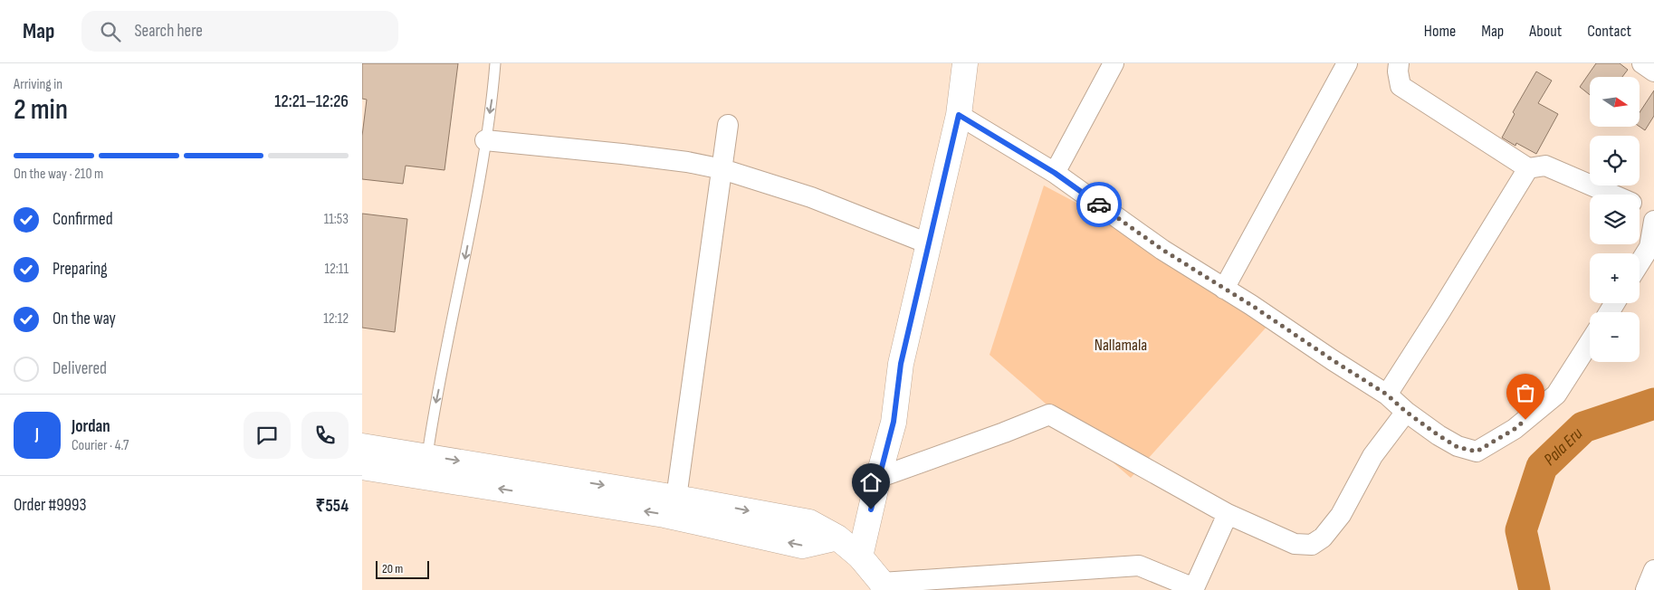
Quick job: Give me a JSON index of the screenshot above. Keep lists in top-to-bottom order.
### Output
{
  "water": ["Pala Eru"],
  "parks": ["Nallamala"],
  "scale_bar": "20 m",
  "north": "right",
  "page": {
    "header": "Map",
    "search": "Search here",
    "nav": [
      "Home",
      "Map",
      "About",
      "Contact"
    ],
    "heading": ["2 min", "Arriving in", "12:21–12:26"],
    "panel": [
      "Jordan",
      "Courier · 4.7",
      "Order #9993",
      "₹554"
    ],
    "map_buttons": ["+", "−"],
    "bar": "On the way · 210 m",
    "list": [
      ["Confirmed", "11:53"],
      ["Preparing", "12:11"],
      ["On the way", "12:12"],
      "Delivered"
    ],
    "round": "J",
    "scale": "20 m"
  }
}
